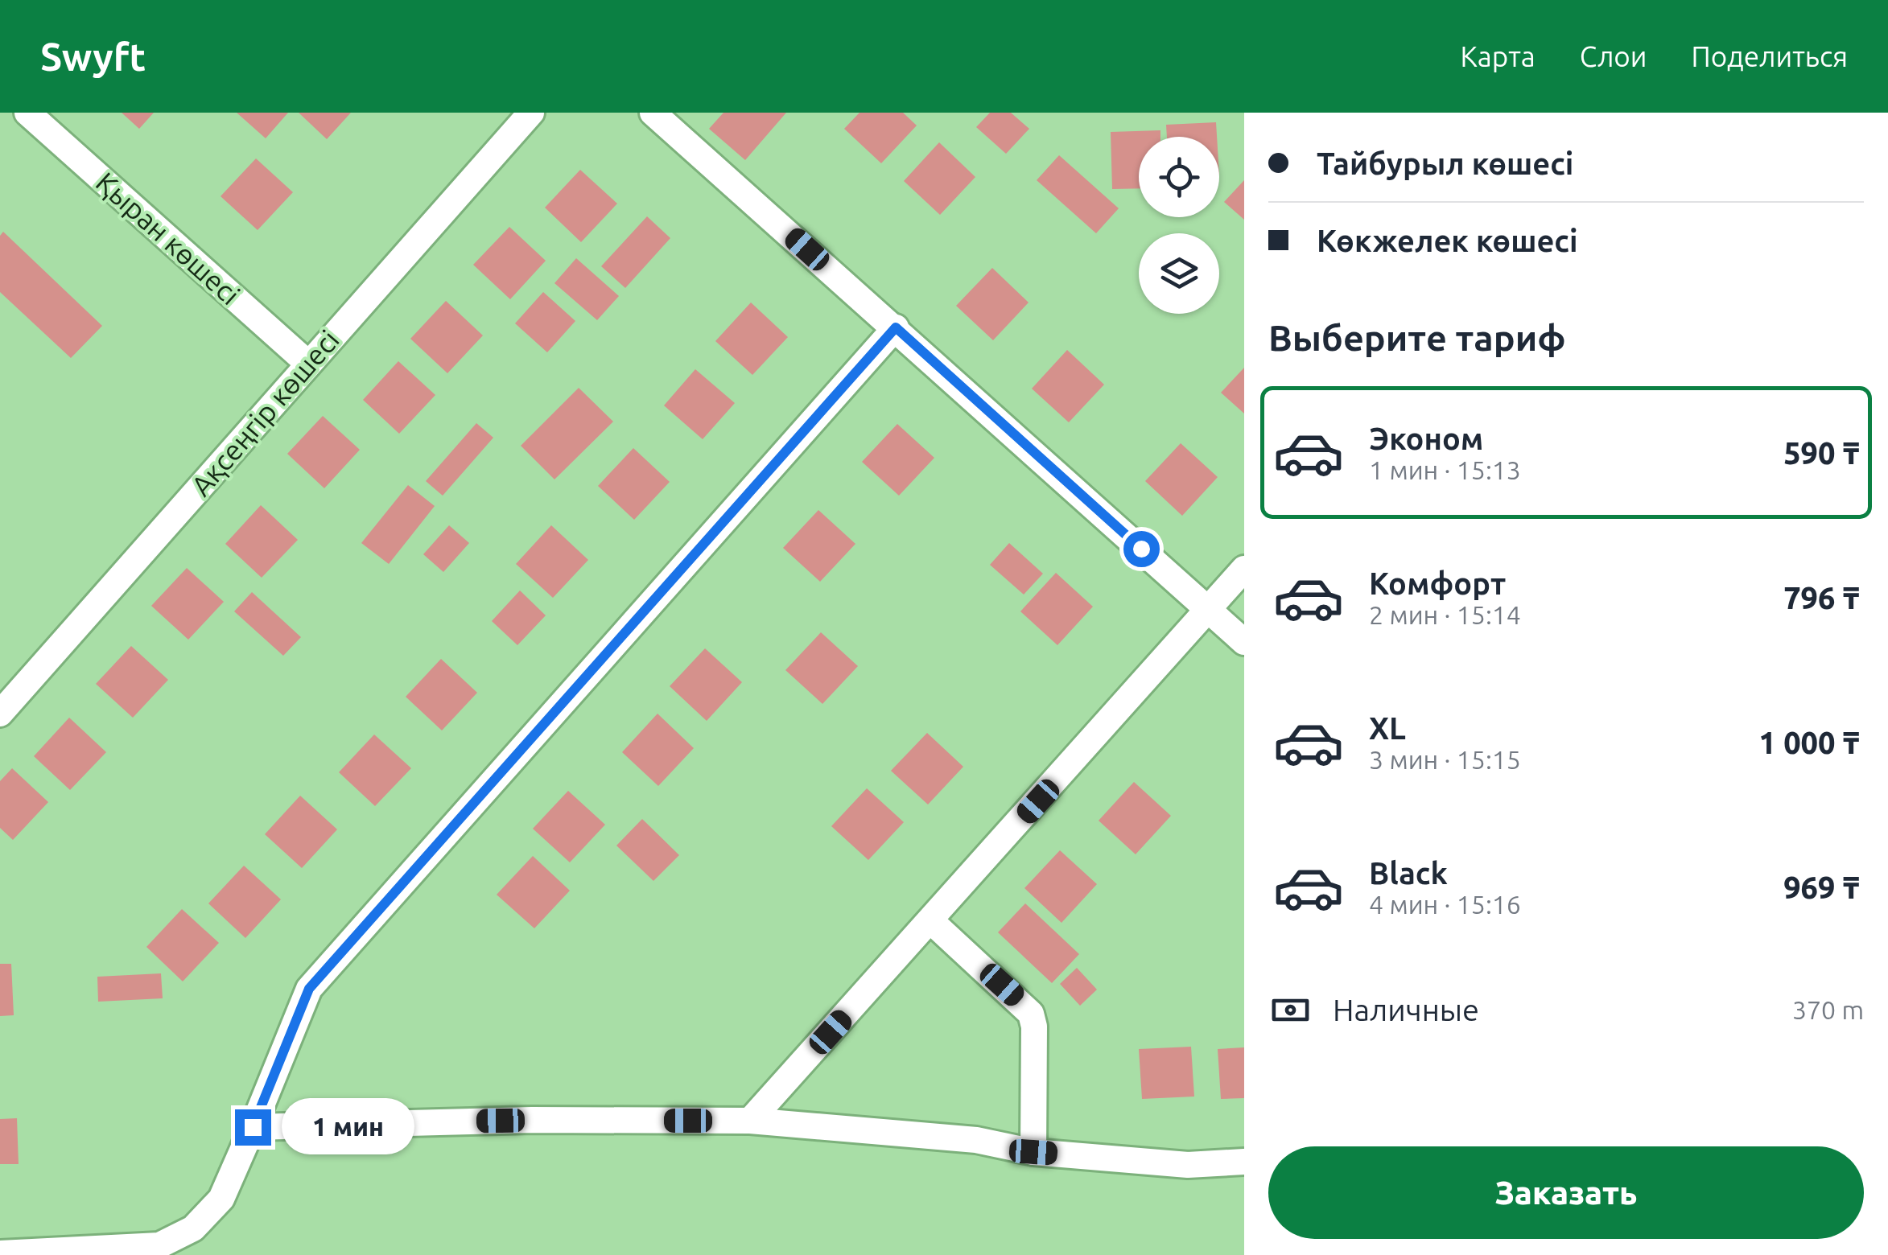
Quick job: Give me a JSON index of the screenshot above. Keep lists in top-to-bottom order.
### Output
{
  "streets": {
    "street": ["Қыран көшесі", "Ақсеңгір көшесі"]
  },
  "crossings": [
    ["Қыран көшесі", "Ақсеңгір көшесі"]
  ],
  "page": {
    "header": "Swyft",
    "nav": ["Карта", "Слои", "Поделиться"],
    "banner": ["Тайбурыл көшесі", "Көкжелек көшесі"],
    "heading": "Выберите тариф",
    "list": [
      {
        "name": "Эконом",
        "note": "1 мин · 15:13",
        "value": "590 ₸"
      },
      {
        "name": "Комфорт",
        "note": "2 мин · 15:14",
        "value": "796 ₸"
      },
      {
        "name": "XL",
        "note": "3 мин · 15:15",
        "value": "1 000 ₸"
      },
      {
        "name": "Black",
        "note": "4 мин · 15:16",
        "value": "969 ₸"
      }
    ],
    "pay": ["Наличные", "370 m"],
    "bubble": "1 мин",
    "buttons": "Заказать"
  }
}
